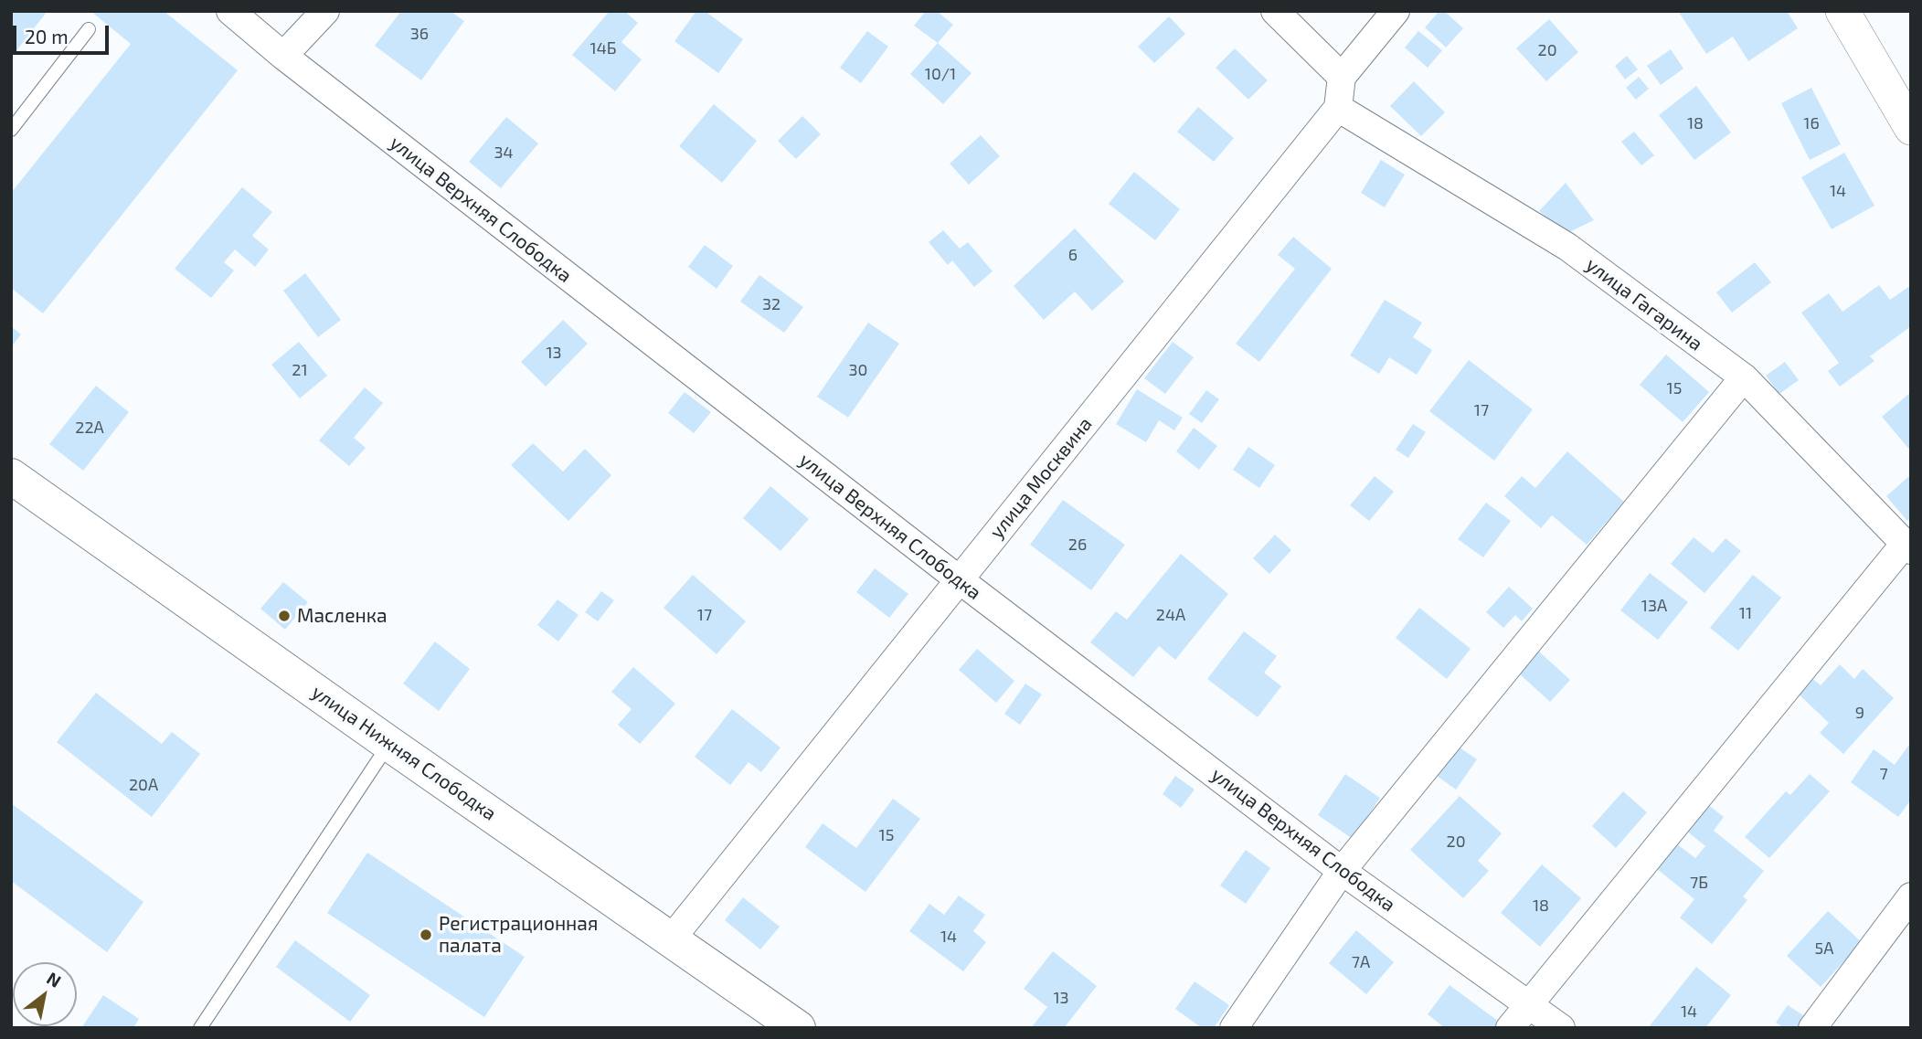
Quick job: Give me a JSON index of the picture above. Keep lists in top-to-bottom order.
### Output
{
  "streets": {
    "main road": ["улица Нижняя Слободка"],
    "street": ["улица Верхняя Слободка", "улица Гагарина", "улица Москвина"]
  },
  "crossings": [
    ["улица Верхняя Слободка", "улица Москвина"],
    ["улица Гагарина", "улица Москвина"],
    ["улица Москвина", "улица Нижняя Слободка"]
  ],
  "places": ["Масленка", "Регистрационная палата"],
  "house_numbers": [
    "36",
    "14Б",
    "20",
    "10/1",
    "18",
    "16",
    "34",
    "14",
    "6",
    "32",
    "13",
    "21",
    "30",
    "15",
    "17",
    "22А",
    "26",
    "13А",
    "11",
    "17",
    "24А",
    "9",
    "7",
    "20А",
    "15",
    "20",
    "7Б",
    "18",
    "14",
    "5А",
    "7А",
    "13",
    "14"
  ],
  "scale_bar": "20 m",
  "north": "top right"
}
